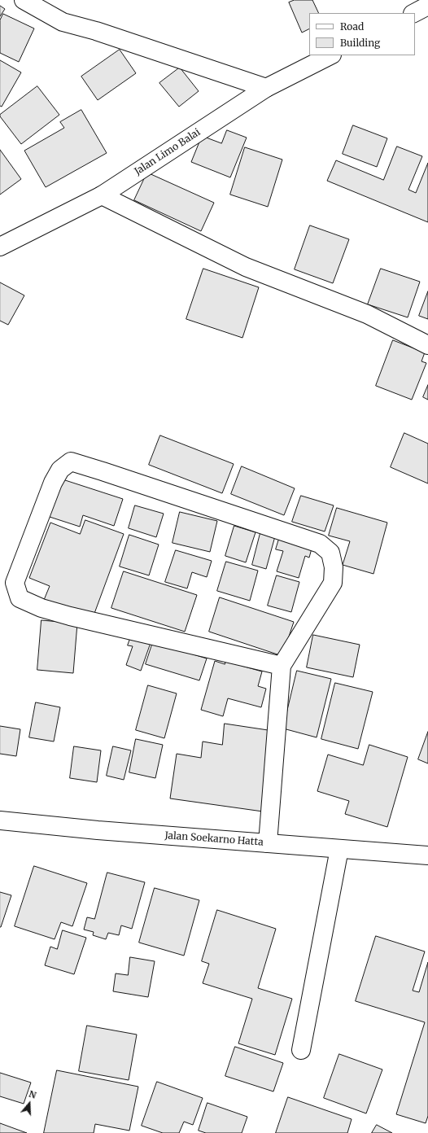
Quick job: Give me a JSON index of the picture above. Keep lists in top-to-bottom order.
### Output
{
  "streets": {
    "main road": ["Jalan Limo Balai", "Jalan Soekarno Hatta"]
  },
  "legend": ["Road", "Building"],
  "north": "top"
}
